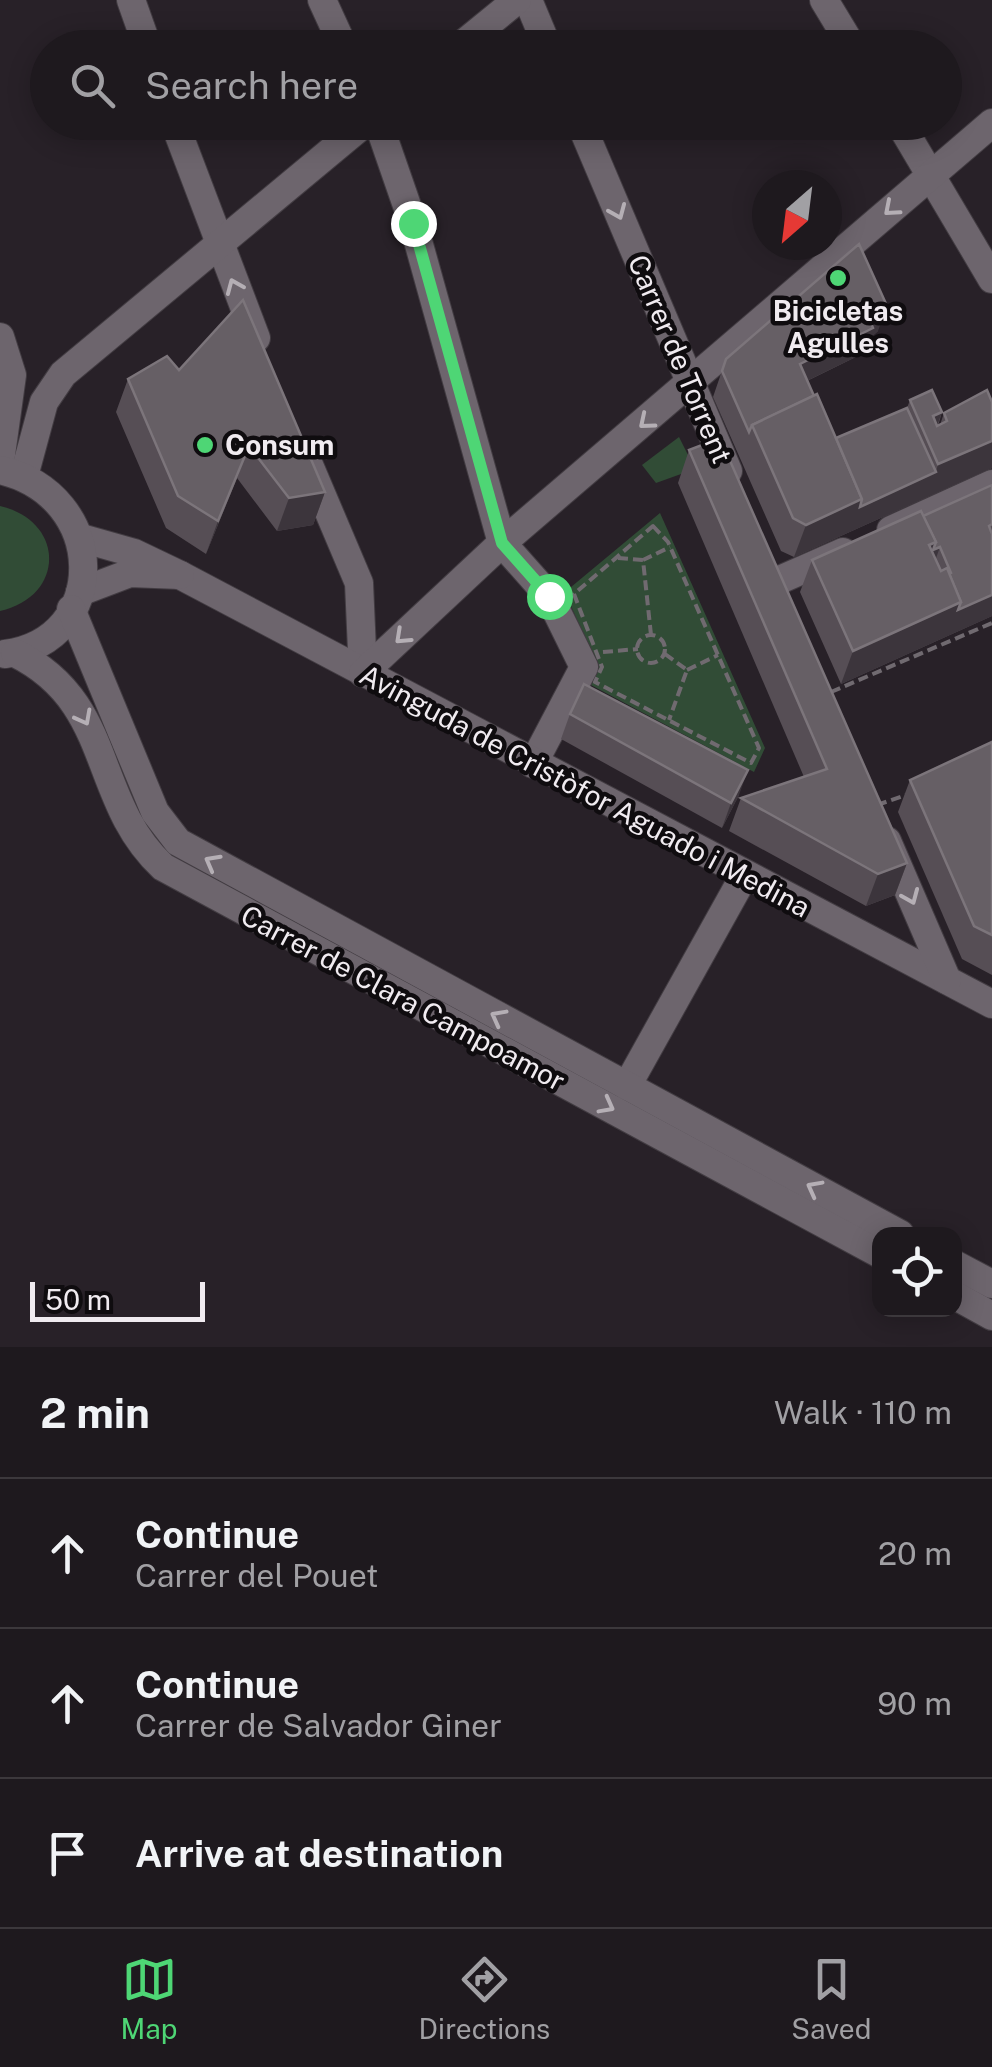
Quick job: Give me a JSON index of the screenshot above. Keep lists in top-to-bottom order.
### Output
{
  "streets": {
    "street": ["Carrer de Torrent", "Avinguda de Cristòfor Aguado i Medina", "Carrer de Clara Campoamor"]
  },
  "crossings": [
    ["Avinguda de Cristòfor Aguado i Medina", "Carrer de Clara Campoamor"]
  ],
  "places": ["Bicicletas Agulles", "Consum"],
  "scale_bar": "50 m",
  "north": "bottom left",
  "page": {
    "search": "Search here",
    "scale": "50 m",
    "heading": ["2 min", "Walk · 110 m"],
    "list": [
      ["Continue", "Carrer del Pouet", "20 m"],
      ["Continue", "Carrer de Salvador Giner", "90 m"],
      "Arrive at destination"
    ],
    "nav": ["Map", "Directions", "Saved"]
  }
}
